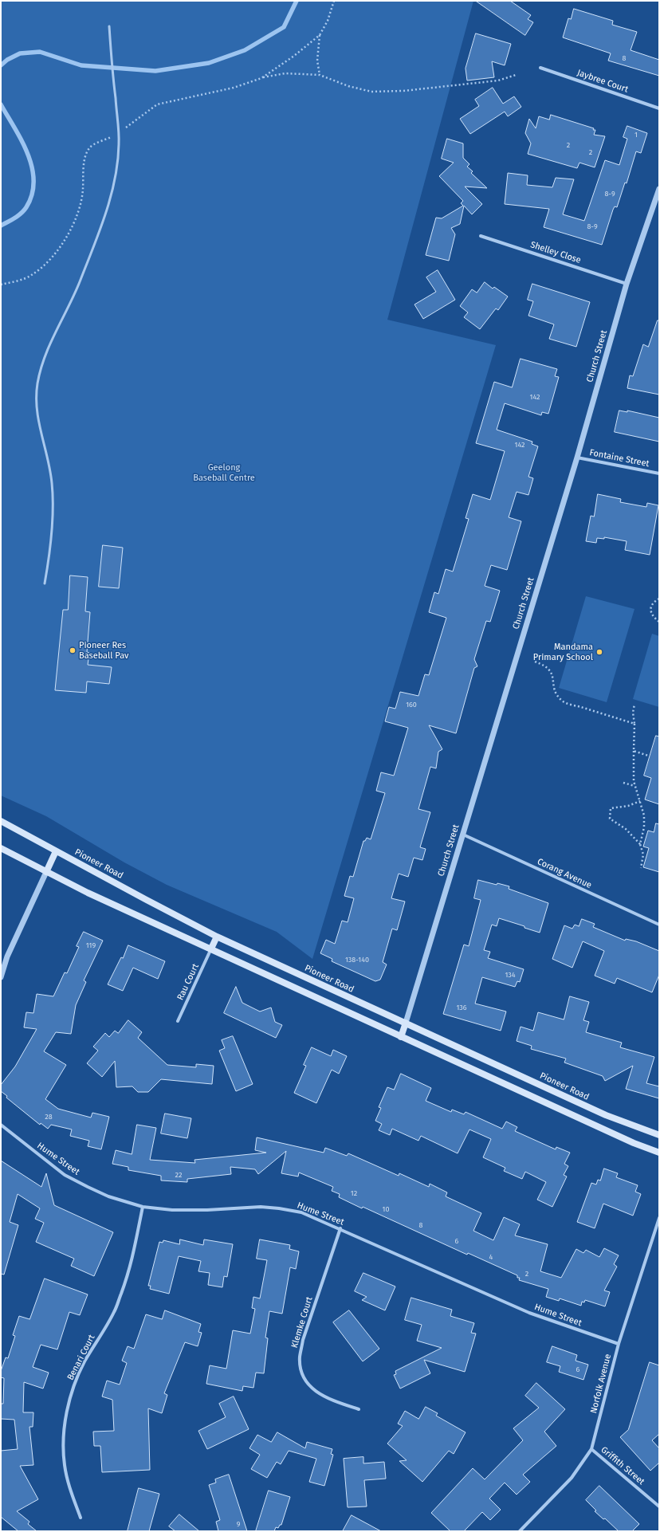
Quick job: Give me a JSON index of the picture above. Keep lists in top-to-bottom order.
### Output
{
  "streets": {
    "main road": ["Pioneer Road"],
    "street": [
      "Jaybree Court",
      "Shelley Close",
      "Church Street",
      "Fontaine Street",
      "Corang Avenue",
      "Rau Court",
      "Hume Street",
      "Klemke Court",
      "Benari Court",
      "Norfolk Avenue",
      "Griffith Street"
    ]
  },
  "crossings": [
    ["Shelley Close", "Church Street"],
    ["Church Street", "Fontaine Street"],
    ["Church Street", "Pioneer Road"],
    ["Church Street", "Corang Avenue"],
    ["Hume Street", "Klemke Court"],
    ["Hume Street", "Benari Court"],
    ["Hume Street", "Norfolk Avenue"],
    ["Norfolk Avenue", "Griffith Street"]
  ],
  "parks": ["Geelong Baseball Centre"],
  "places": ["Pioneer Res Baseball Pav", "Mandama Primary School"],
  "house_numbers": [
    "8",
    "1",
    "2",
    "2",
    "8-9",
    "8-9",
    "142",
    "142",
    "160",
    "119",
    "138-140",
    "134",
    "136",
    "28",
    "22",
    "12",
    "10",
    "8",
    "6",
    "4",
    "2",
    "6",
    "9"
  ]
}
